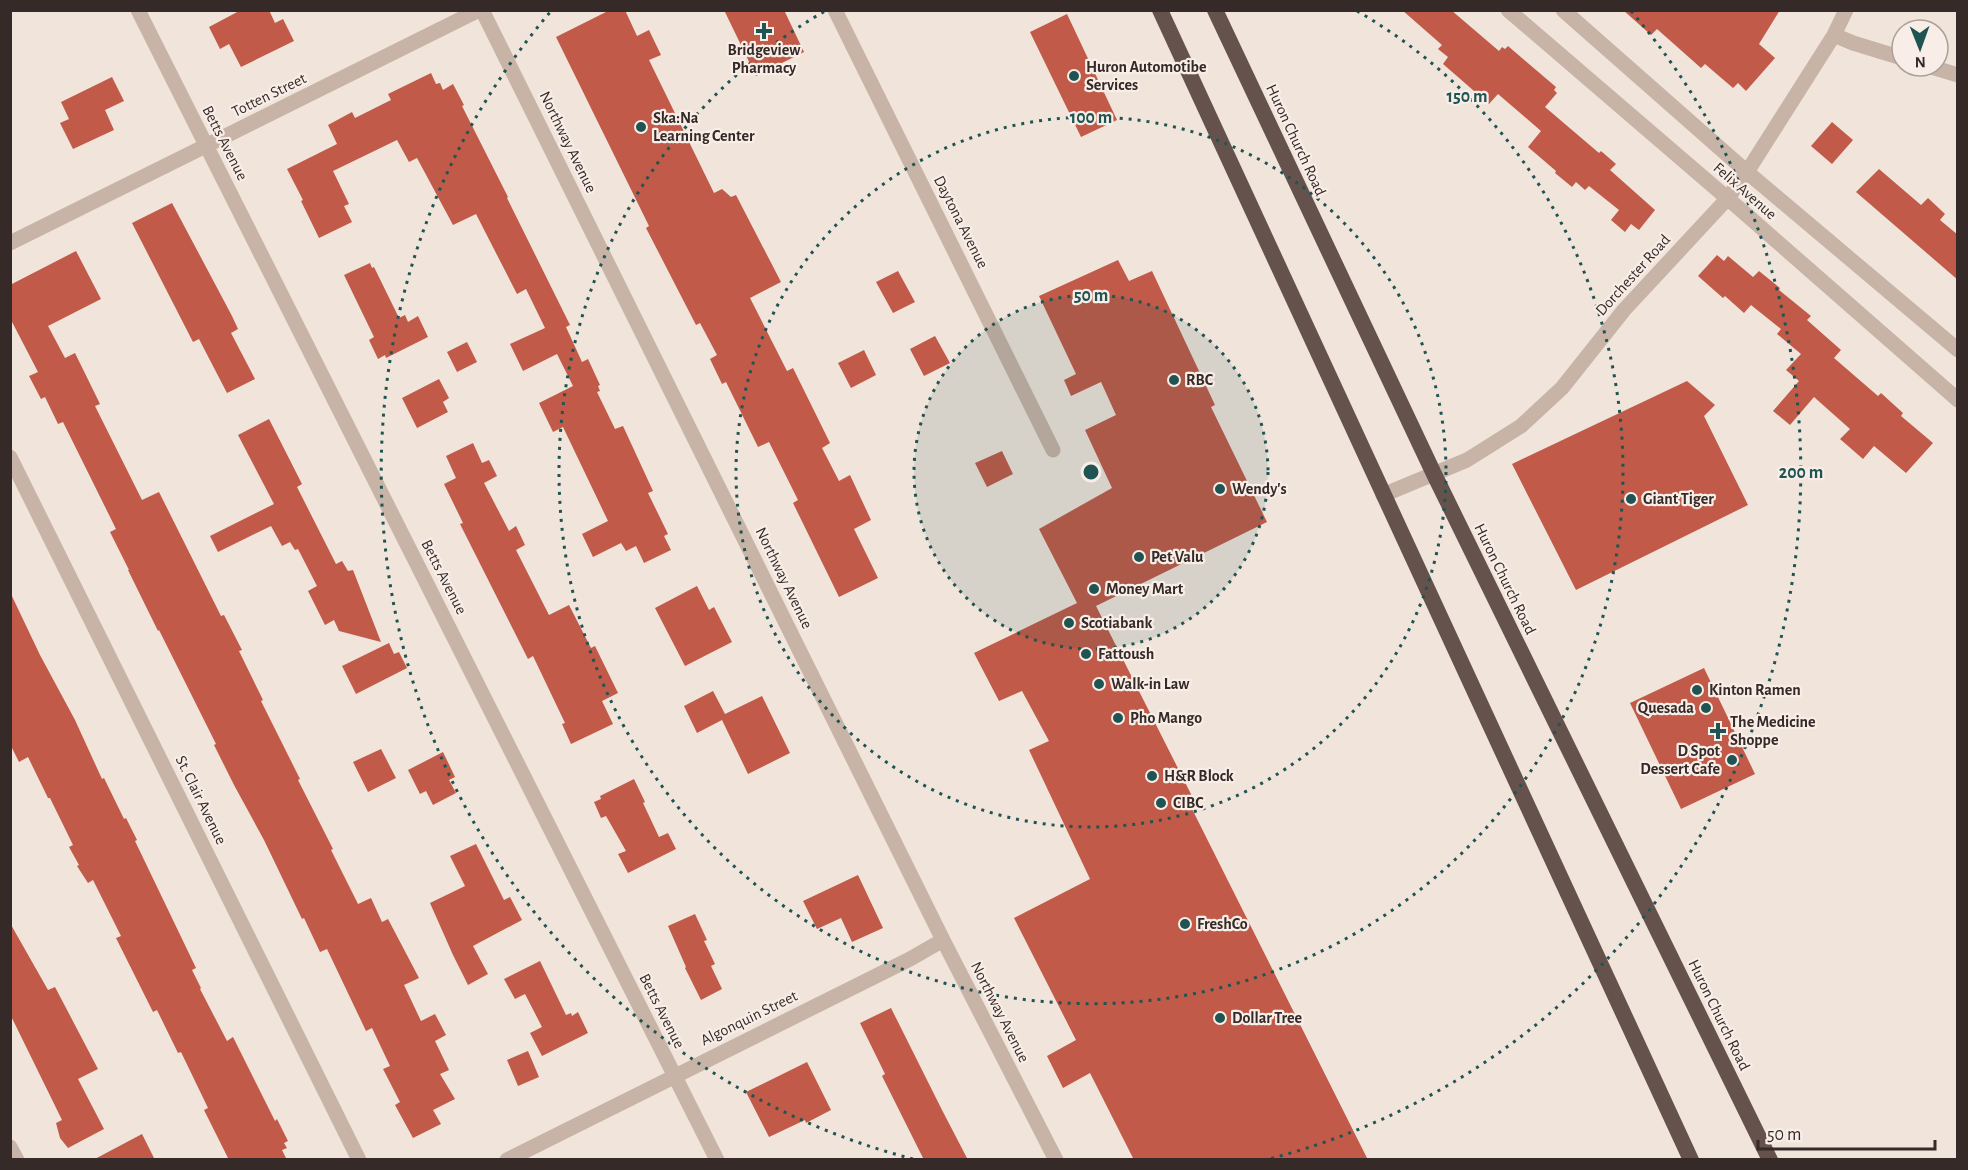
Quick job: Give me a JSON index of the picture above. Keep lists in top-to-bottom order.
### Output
{
  "streets": {
    "highway": ["Huron Church Road"],
    "street": [
      "Totten Street",
      "Northway Avenue",
      "Betts Avenue",
      "Felix Avenue",
      "Daytona Avenue",
      "Dorchester Road",
      "St. Clair Avenue",
      "Algonquin Street"
    ]
  },
  "crossings": [
    ["Totten Street", "Northway Avenue"],
    ["Totten Street", "Betts Avenue"],
    ["Huron Church Road", "Dorchester Road"],
    ["Northway Avenue", "Algonquin Street"],
    ["Betts Avenue", "Algonquin Street"],
    ["Felix Avenue", "Dorchester Road"]
  ],
  "places": {
    "health": ["Bridgeview Pharmacy", "The Medicine Shoppe"],
    "other": [
      "Huron Automotibe Services",
      "Ska:Na Learning Center",
      "RBC",
      "Wendy's",
      "Giant Tiger",
      "Pet Valu",
      "Money Mart",
      "Scotiabank",
      "Fattoush",
      "Walk-in Law",
      "Kinton Ramen",
      "Quesada",
      "Pho Mango",
      "D Spot Dessert Cafe",
      "H&R Block",
      "CIBC",
      "FreshCo",
      "Dollar Tree"
    ]
  },
  "scale_bar": "50 m",
  "north": "bottom",
  "rings": [
    "150 m",
    "100 m",
    "50 m",
    "200 m"
  ]
}
